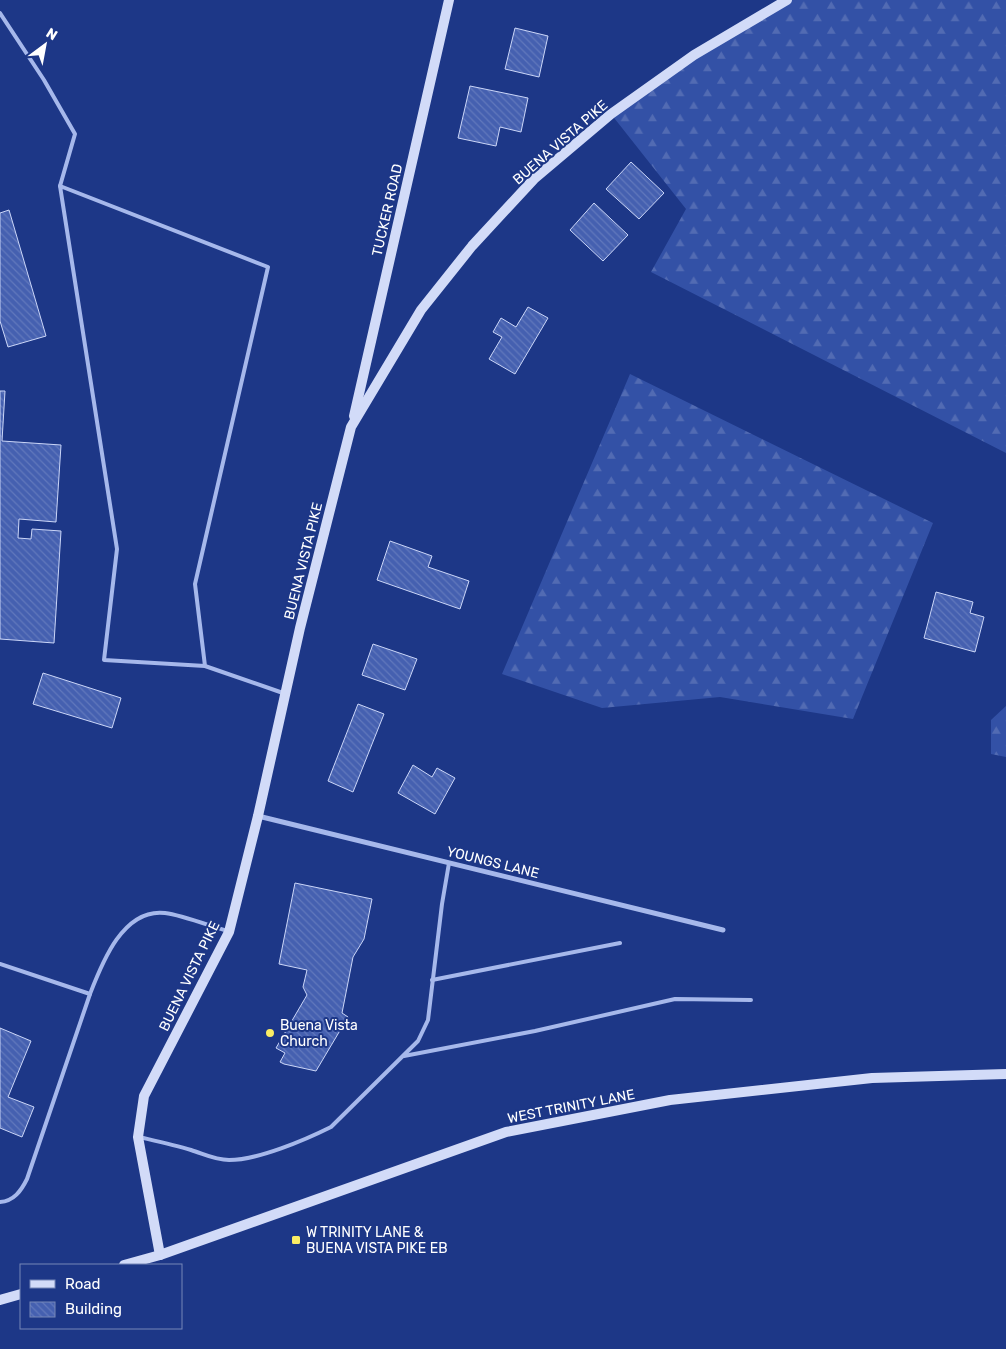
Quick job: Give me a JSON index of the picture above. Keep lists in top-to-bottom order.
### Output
{
  "streets": {
    "main road": ["BUENA VISTA PIKE", "TUCKER ROAD", "WEST TRINITY LANE"],
    "street": ["YOUNGS LANE"]
  },
  "crossings": [
    ["BUENA VISTA PIKE", "TUCKER ROAD"],
    ["BUENA VISTA PIKE", "YOUNGS LANE"],
    ["BUENA VISTA PIKE", "WEST TRINITY LANE"]
  ],
  "places": {
    "other": ["Buena Vista Church"],
    "transit": ["W TRINITY LANE & BUENA VISTA PIKE EB"]
  },
  "legend": ["Road", "Building"],
  "north": "top right"
}
